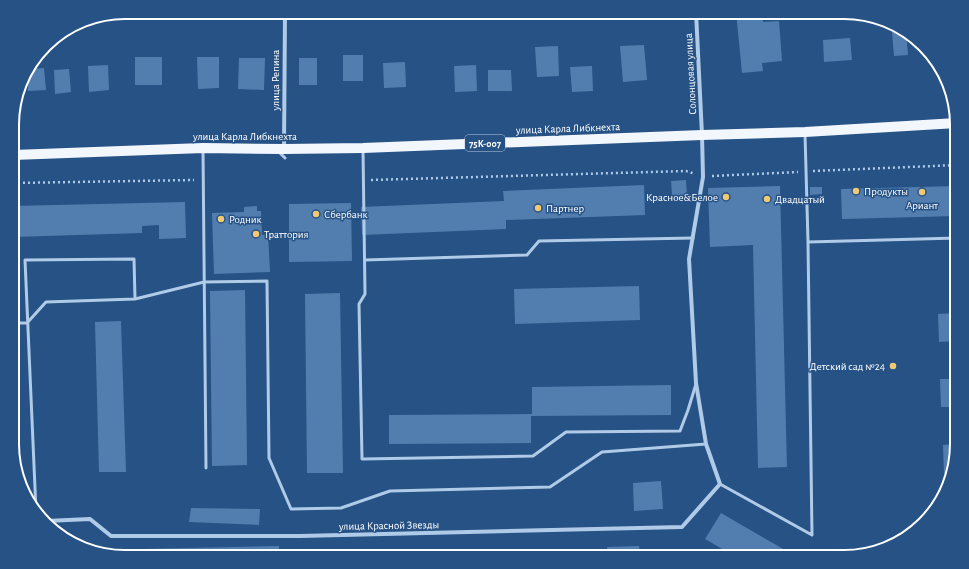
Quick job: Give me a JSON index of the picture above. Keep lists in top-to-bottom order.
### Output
{
  "streets": {
    "main road": ["улица Карла Либкнехта", "75К-007"],
    "street": ["Солонцовая улица", "улица Репина", "улица Красной Звезды"]
  },
  "crossings": [
    ["Солонцовая улица", "улица Карла Либкнехта"],
    ["Солонцовая улица", "улица Красной Звезды"],
    ["улица Репина", "улица Карла Либкнехта"]
  ],
  "places": [
    "Продукты",
    "Ариант",
    "Красное&Белое",
    "Двадцатый",
    "Партнер",
    "Сбербанк",
    "Родник",
    "Траттория",
    "Детский сад №24"
  ]
}
